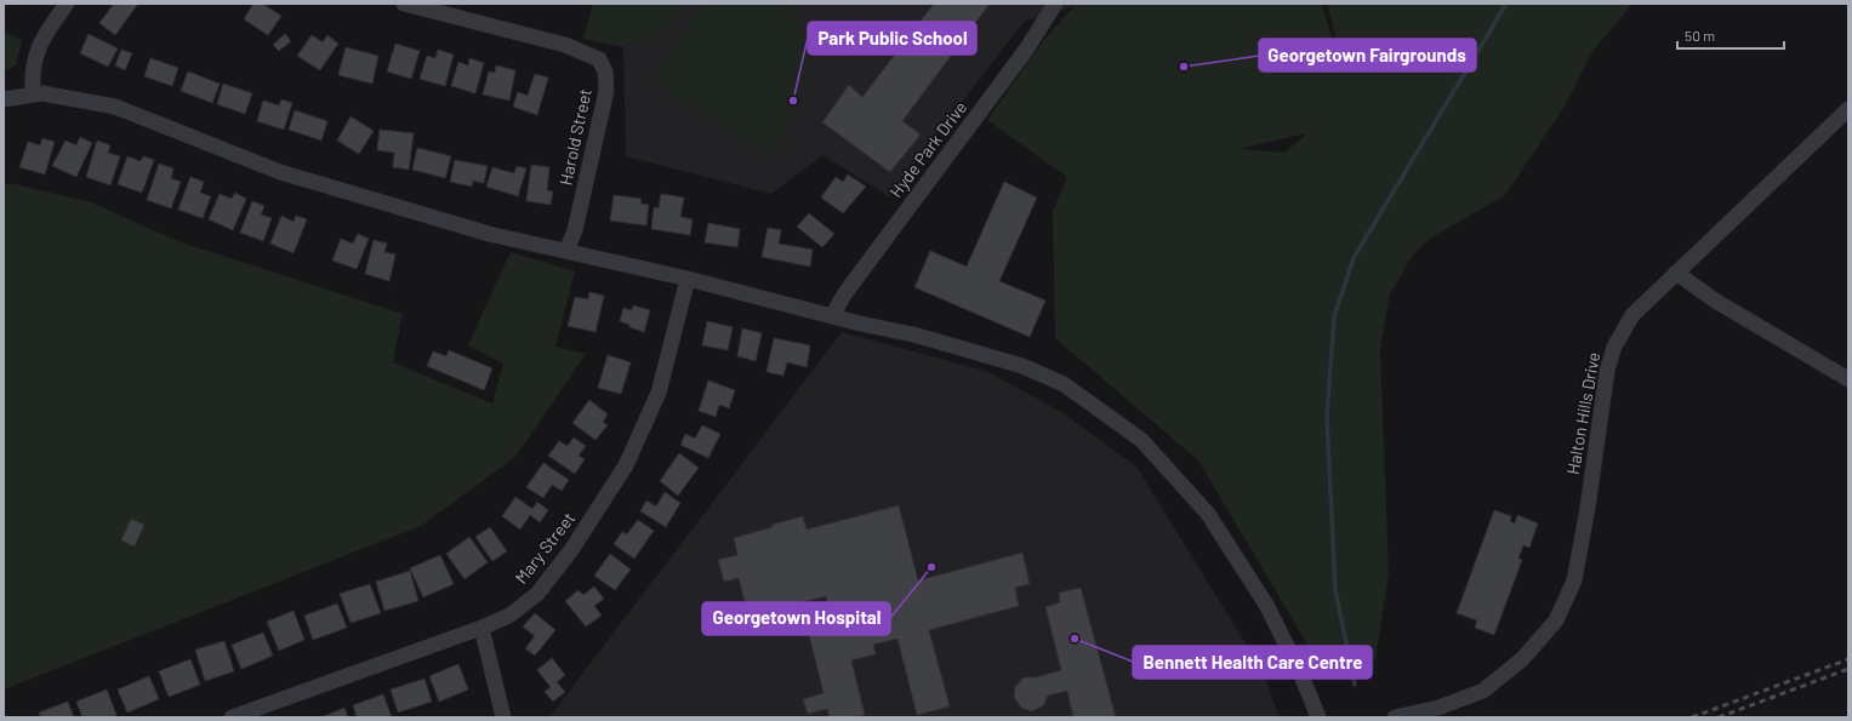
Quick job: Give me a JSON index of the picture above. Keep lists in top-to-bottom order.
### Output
{
  "streets": {
    "street": [
      "Harold Street",
      "Hyde Park Drive",
      "Halton Hills Drive",
      "Mary Street"
    ]
  },
  "places": [
    "Georgetown Fairgrounds",
    "Park Public School",
    "Georgetown Hospital",
    "Bennett Health Care Centre"
  ],
  "scale_bar": "50 m"
}
